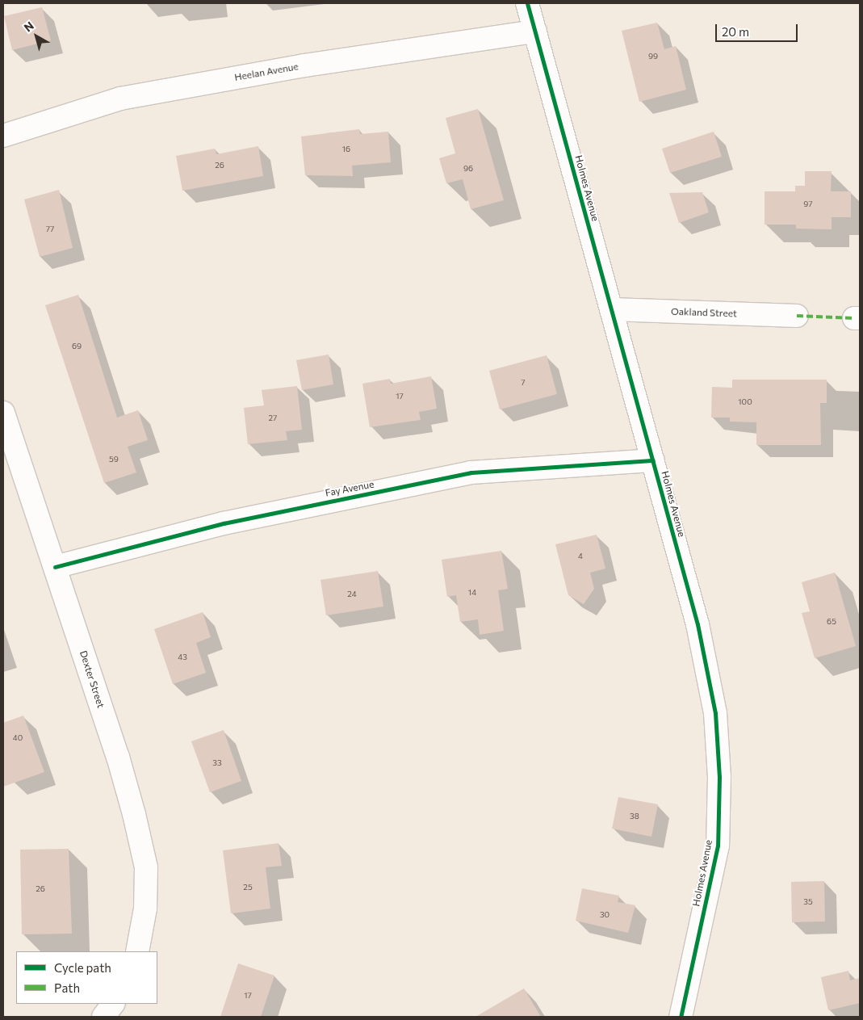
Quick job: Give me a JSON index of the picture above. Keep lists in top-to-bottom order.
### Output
{
  "streets": {
    "street": [
      "Heelan Avenue",
      "Holmes Avenue",
      "Oakland Street",
      "Fay Avenue",
      "Dexter Street"
    ]
  },
  "crossings": [
    ["Heelan Avenue", "Holmes Avenue"],
    ["Holmes Avenue", "Oakland Street"],
    ["Holmes Avenue", "Fay Avenue"],
    ["Fay Avenue", "Dexter Street"]
  ],
  "house_numbers": [
    "99",
    "16",
    "26",
    "96",
    "97",
    "77",
    "69",
    "7",
    "17",
    "100",
    "27",
    "59",
    "4",
    "14",
    "24",
    "65",
    "43",
    "40",
    "33",
    "38",
    "25",
    "26",
    "35",
    "30",
    "17"
  ],
  "legend": ["Cycle path", "Path"],
  "scale_bar": "20 m",
  "north": "top left"
}
